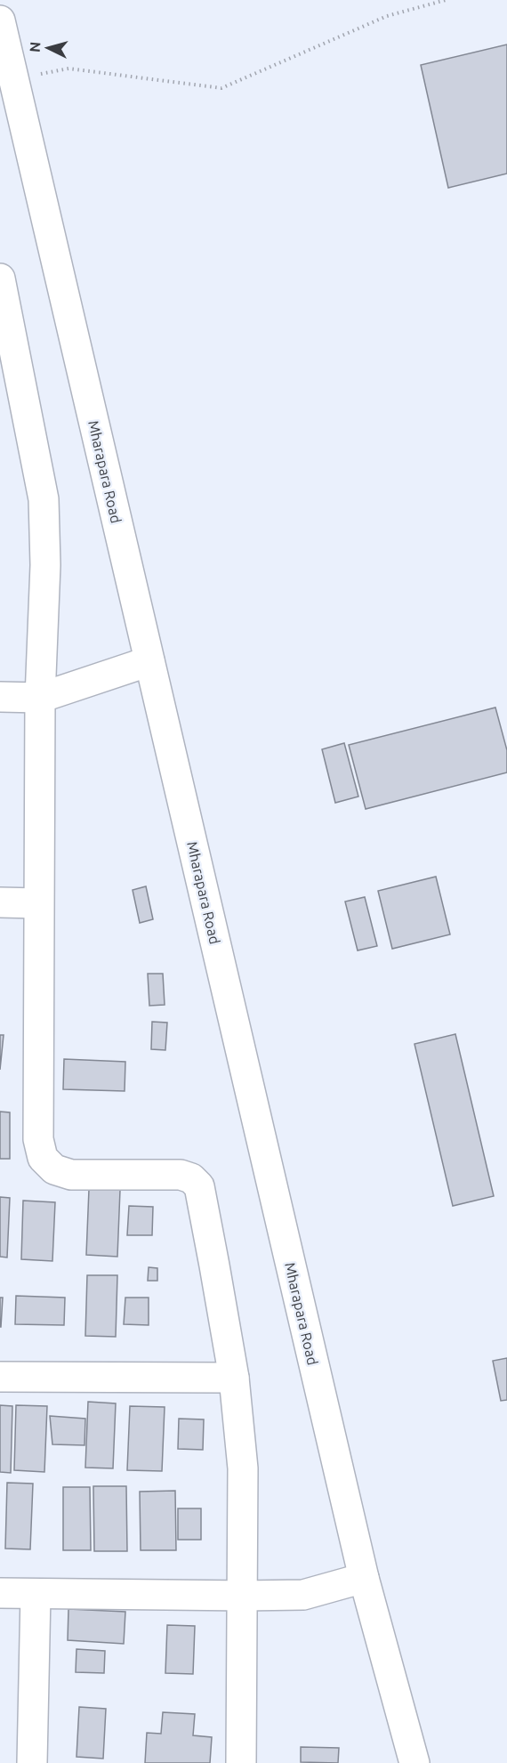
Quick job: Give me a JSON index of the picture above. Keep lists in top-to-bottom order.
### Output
{
  "streets": {
    "street": ["Mharapara Road"]
  },
  "north": "left"
}
